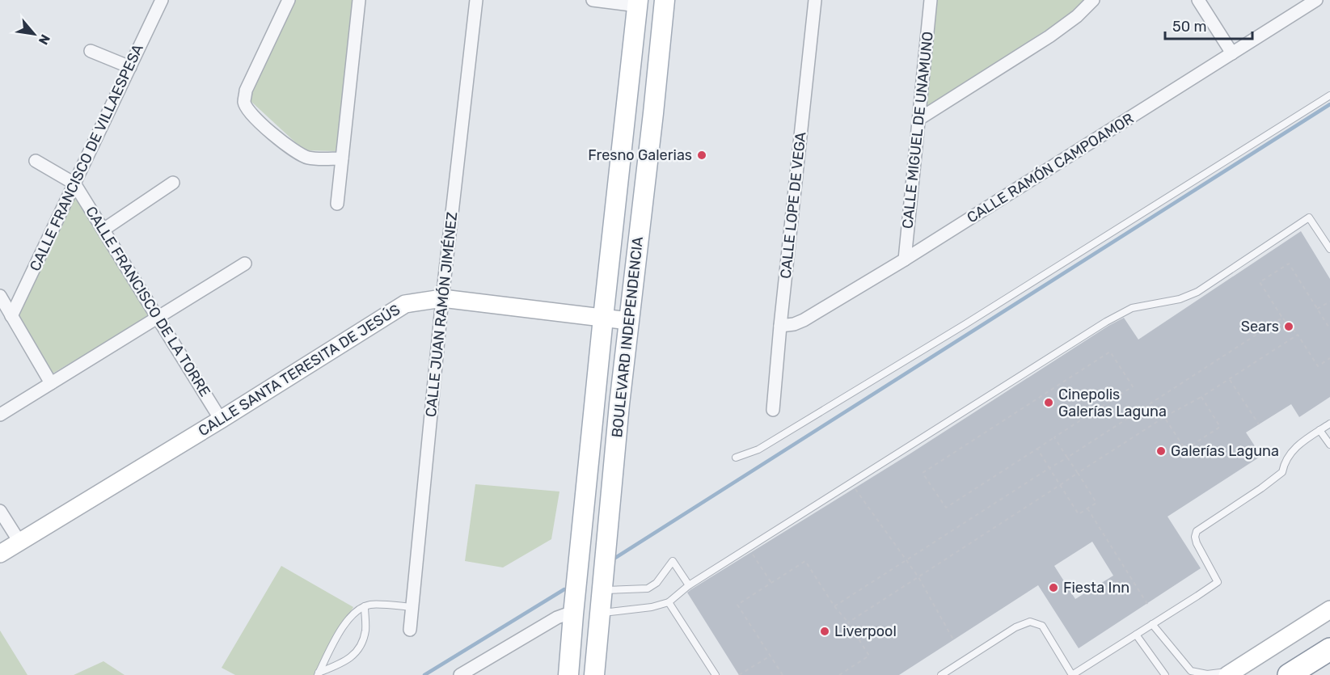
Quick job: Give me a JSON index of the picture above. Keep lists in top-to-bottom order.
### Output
{
  "streets": {
    "main road": ["BOULEVARD INDEPENDENCIA"],
    "street": [
      "CALLE MIGUEL DE UNAMUNO",
      "CALLE FRANCISCO DE VILLAESPESA",
      "CALLE RAMÓN CAMPOAMOR",
      "CALLE LOPE DE VEGA",
      "CALLE FRANCISCO DE LA TORRE",
      "CALLE JUAN RAMÓN JIMÉNEZ",
      "CALLE SANTA TERESITA DE JESÚS"
    ]
  },
  "crossings": [
    ["CALLE MIGUEL DE UNAMUNO", "CALLE RAMÓN CAMPOAMOR"],
    ["CALLE FRANCISCO DE VILLAESPESA", "CALLE FRANCISCO DE LA TORRE"],
    ["CALLE RAMÓN CAMPOAMOR", "CALLE LOPE DE VEGA"],
    ["CALLE FRANCISCO DE LA TORRE", "CALLE SANTA TERESITA DE JESÚS"],
    ["CALLE JUAN RAMÓN JIMÉNEZ", "CALLE SANTA TERESITA DE JESÚS"],
    ["BOULEVARD INDEPENDENCIA", "CALLE SANTA TERESITA DE JESÚS"]
  ],
  "places": [
    "Fresno Galerias",
    "Sears",
    "Cinepolis Galerías Laguna",
    "Galerías Laguna",
    "Fiesta Inn",
    "Liverpool"
  ],
  "scale_bar": "50 m",
  "north": "bottom right"
}
